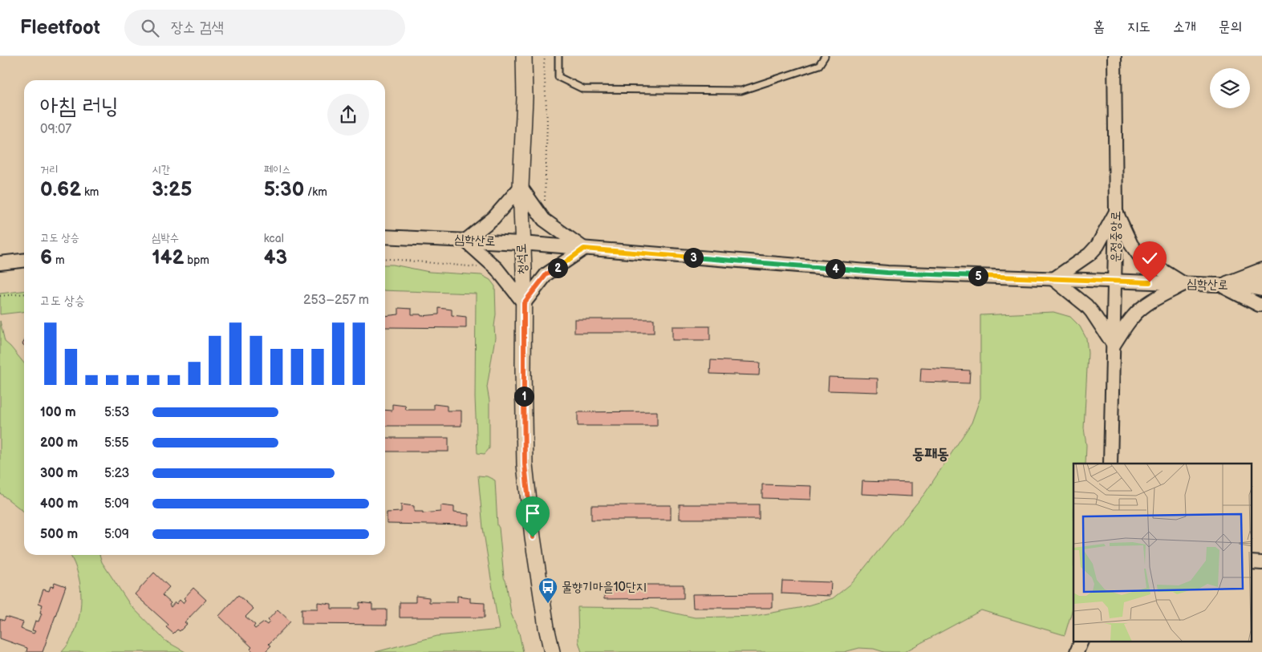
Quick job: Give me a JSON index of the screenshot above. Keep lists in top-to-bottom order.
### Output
{
  "streets": {
    "main road": ["청석로"],
    "street": ["운정중앙로", "심학산로"]
  },
  "crossings": [
    ["운정중앙로", "심학산로"],
    ["심학산로", "청석로"]
  ],
  "districts": ["동패동"],
  "places": {
    "bus stop": ["물향기마을10단지"]
  },
  "page": {
    "header": "Fleetfoot",
    "search": "장소 검색",
    "nav": [
      "홈",
      "지도",
      "소개",
      "문의"
    ],
    "heading": ["아침 러닝", "09:07"],
    "stats": [
      ["거리", "0.62 km"],
      ["시간", "3:25"],
      ["페이스", "5:30 /km"],
      ["고도 상승", "6 m"],
      ["심박수", "142 bpm"],
      ["kcal", "43"]
    ],
    "pins": [
      "3",
      "2",
      "4",
      "5",
      "1"
    ],
    "chart": ["고도 상승", "253–257 m"],
    "list": [
      {
        "name": "100 m",
        "note": "5:53"
      },
      {
        "name": "200 m",
        "note": "5:55"
      },
      {
        "name": "300 m",
        "note": "5:23"
      },
      {
        "name": "400 m",
        "note": "5:09"
      },
      {
        "name": "500 m",
        "note": "5:09"
      }
    ]
  }
}
